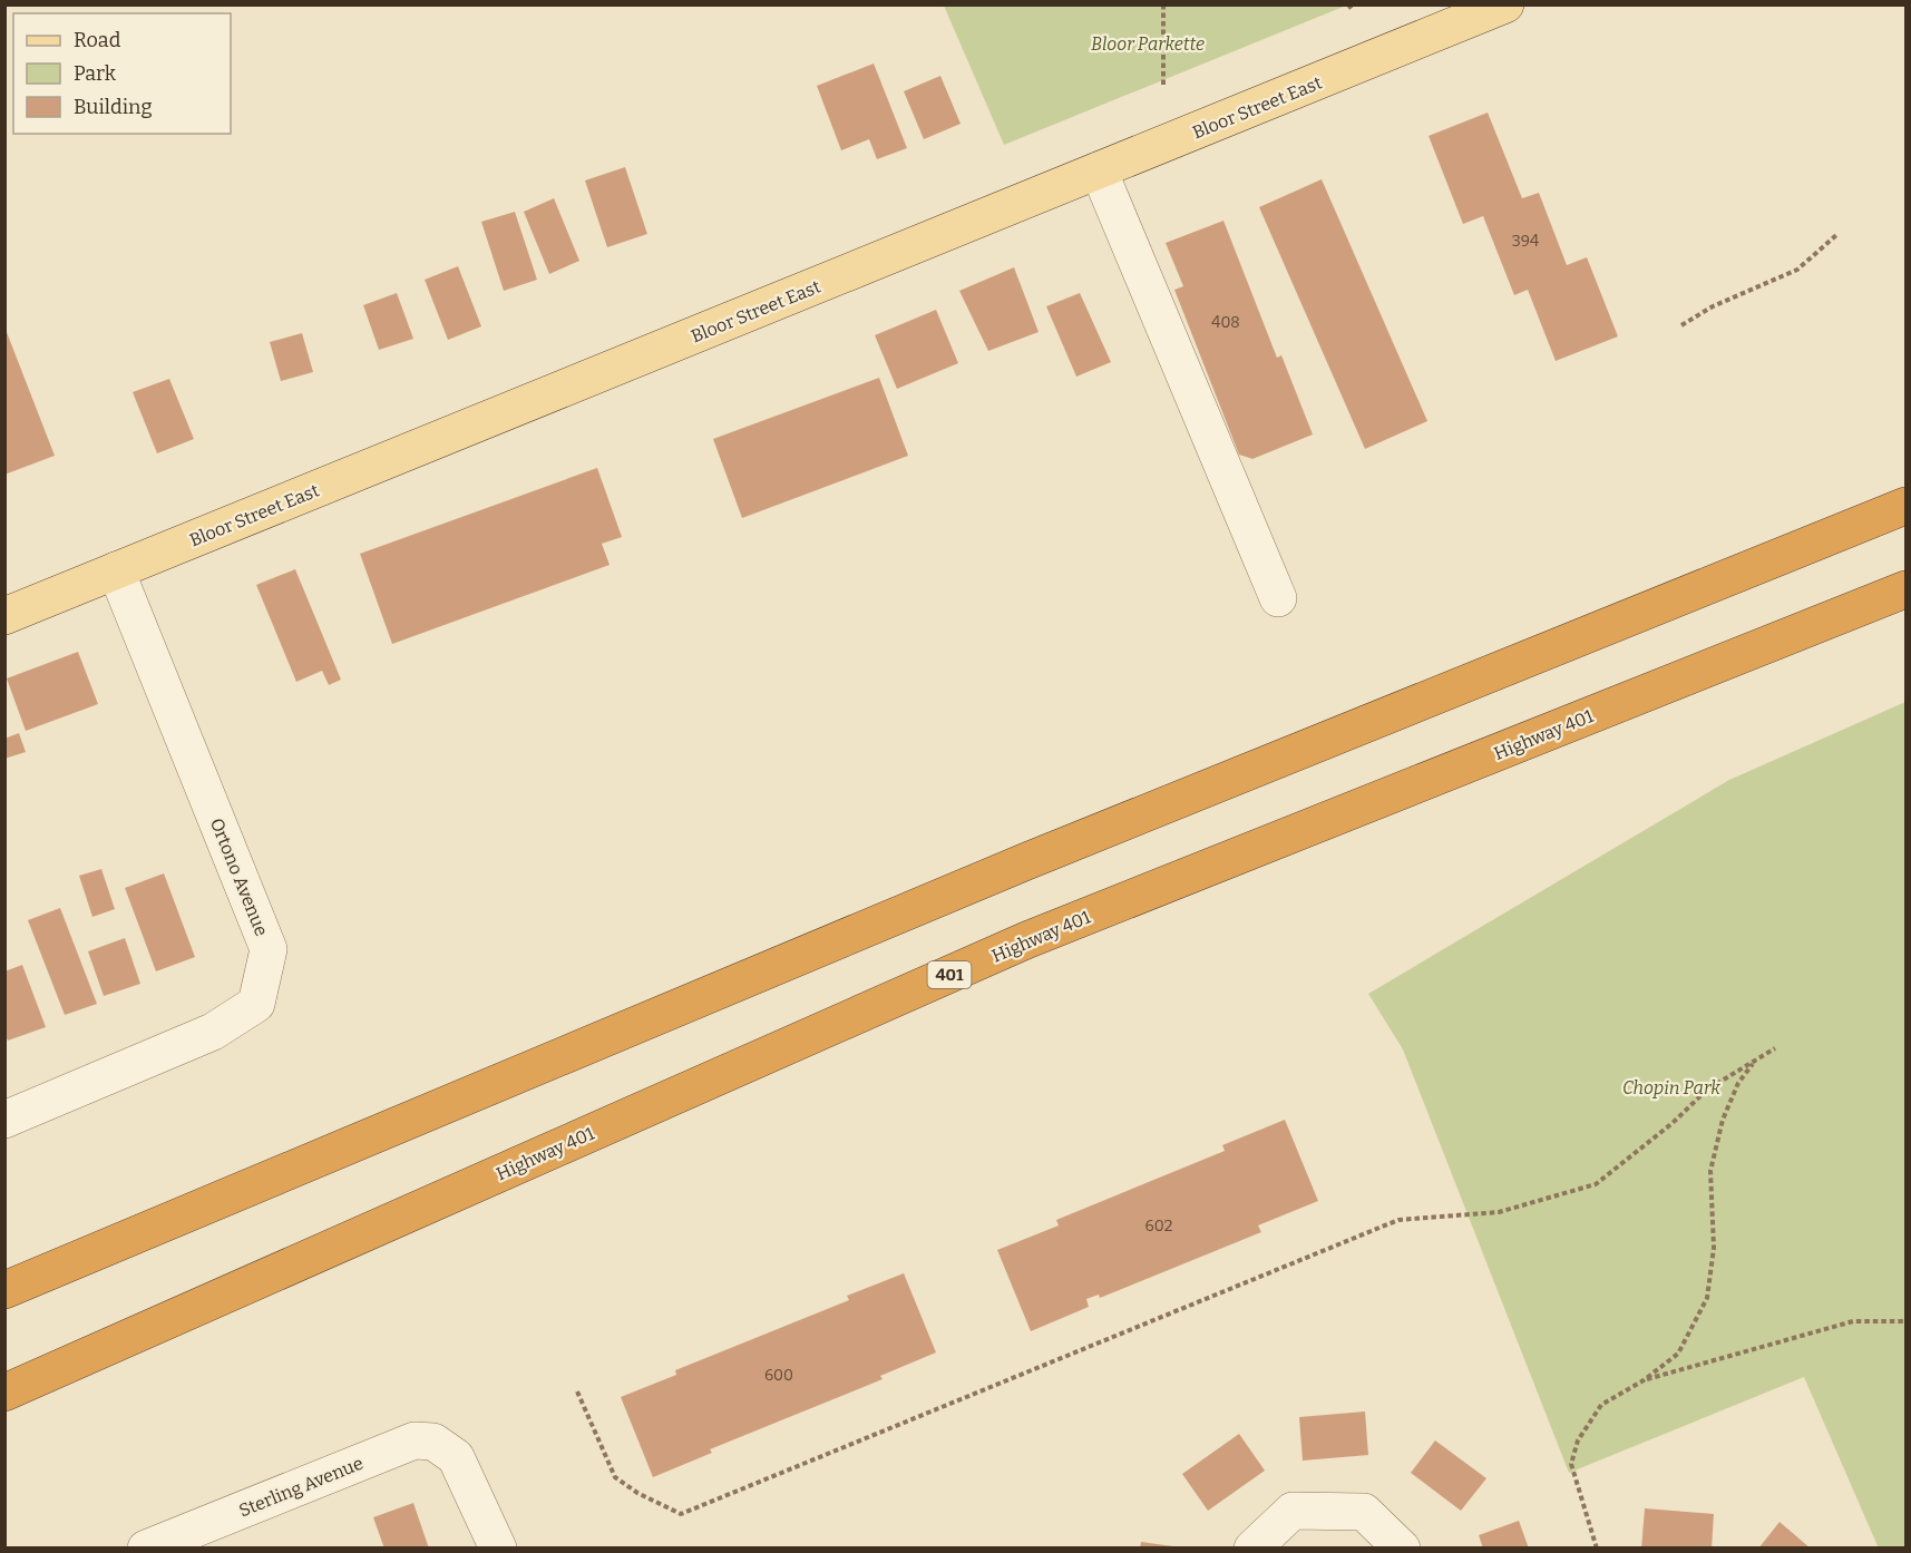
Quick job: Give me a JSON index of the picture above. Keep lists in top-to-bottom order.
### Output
{
  "streets": {
    "highway": ["Highway 401", "401"],
    "main road": ["Bloor Street East"],
    "street": ["Ortono Avenue", "Sterling Avenue"]
  },
  "crossings": [
    ["Bloor Street East", "Ortono Avenue"]
  ],
  "parks": ["Bloor Parkette", "Chopin Park"],
  "house_numbers": [
    "394",
    "408",
    "602",
    "600"
  ],
  "legend": ["Road", "Park", "Building"]
}
